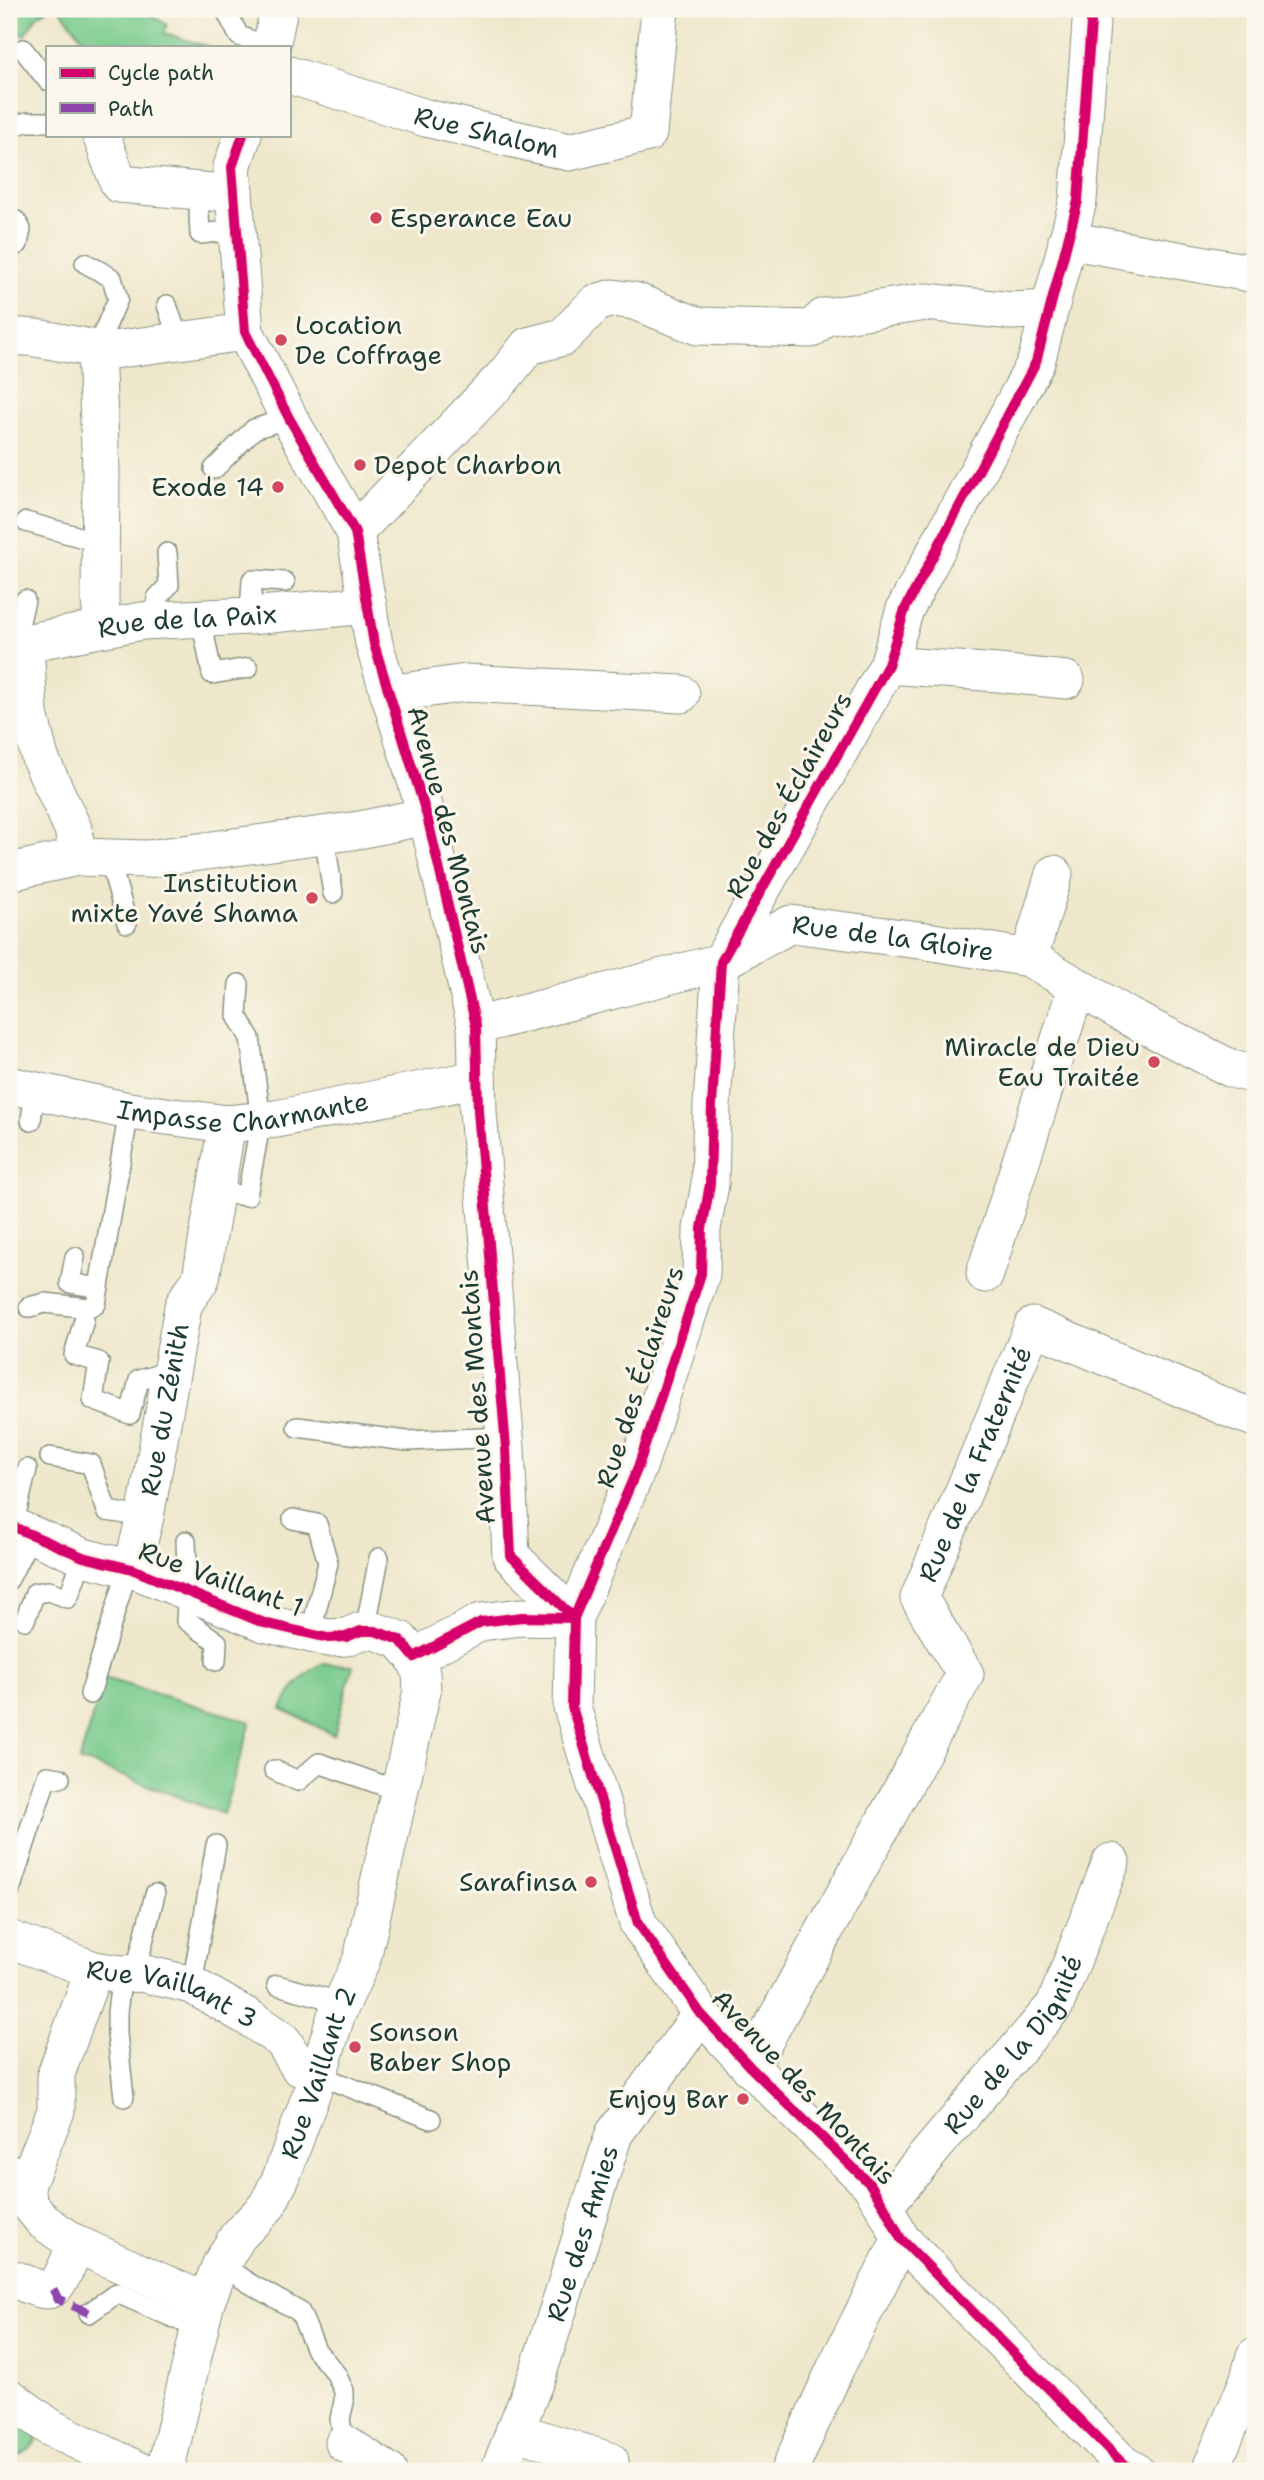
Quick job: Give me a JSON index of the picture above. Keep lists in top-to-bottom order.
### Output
{
  "streets": {
    "street": [
      "Rue Shalom",
      "Rue de la Paix",
      "Rue des Éclaireurs",
      "Avenue des Montais",
      "Rue de la Gloire",
      "Impasse Charmante",
      "Rue du Zénith",
      "Rue de la Fraternité",
      "Rue Vaillant 1",
      "Rue Vaillant 3",
      "Rue de la Dignité",
      "Rue Vaillant 2",
      "Rue des Amies"
    ]
  },
  "crossings": [
    ["Rue de la Paix", "Avenue des Montais"],
    ["Rue des Éclaireurs", "Avenue des Montais"],
    ["Rue des Éclaireurs", "Rue de la Gloire"],
    ["Avenue des Montais", "Rue de la Gloire"],
    ["Avenue des Montais", "Impasse Charmante"],
    ["Avenue des Montais", "Rue de la Fraternité"],
    ["Avenue des Montais", "Rue de la Dignité"],
    ["Avenue des Montais", "Rue des Amies"],
    ["Impasse Charmante", "Rue du Zénith"],
    ["Rue du Zénith", "Rue Vaillant 1"],
    ["Rue Vaillant 1", "Rue Vaillant 2"],
    ["Rue Vaillant 3", "Rue Vaillant 2"]
  ],
  "places": [
    "Esperance Eau",
    "Location De Coffrage",
    "Depot Charbon",
    "Exode 14",
    "Institution mixte Yavé Shama",
    "Miracle de Dieu Eau Traitée",
    "Sarafinsa",
    "Sonson Baber Shop",
    "Enjoy Bar"
  ],
  "legend": ["Cycle path", "Path"]
}
